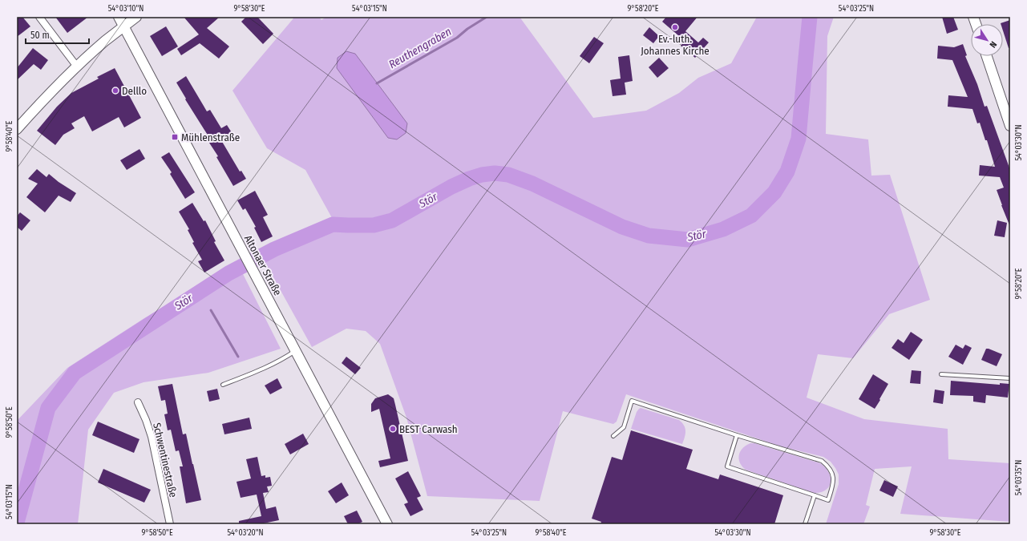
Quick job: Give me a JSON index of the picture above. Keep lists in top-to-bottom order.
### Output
{
  "streets": {
    "main road": ["Altonaer Straße"],
    "street": ["Schwentinestraße"]
  },
  "water": ["Reuthengraben", "Stör"],
  "places": {
    "other": ["Ev.-luth. Johannes Kirche", "Delllo", "BEST Carwash"],
    "transit": ["Mühlenstraße"]
  },
  "scale_bar": "50 m",
  "north": "bottom right",
  "coordinates": [
    "54°03'10\"N",
    "9°58'30\"E",
    "54°03'15\"N",
    "9°58'20\"E",
    "54°03'25\"N",
    "9°58'40\"E",
    "54°03'30\"N",
    "9°58'50\"E",
    "54°03'35\"N",
    "54°03'20\"N"
  ]
}
